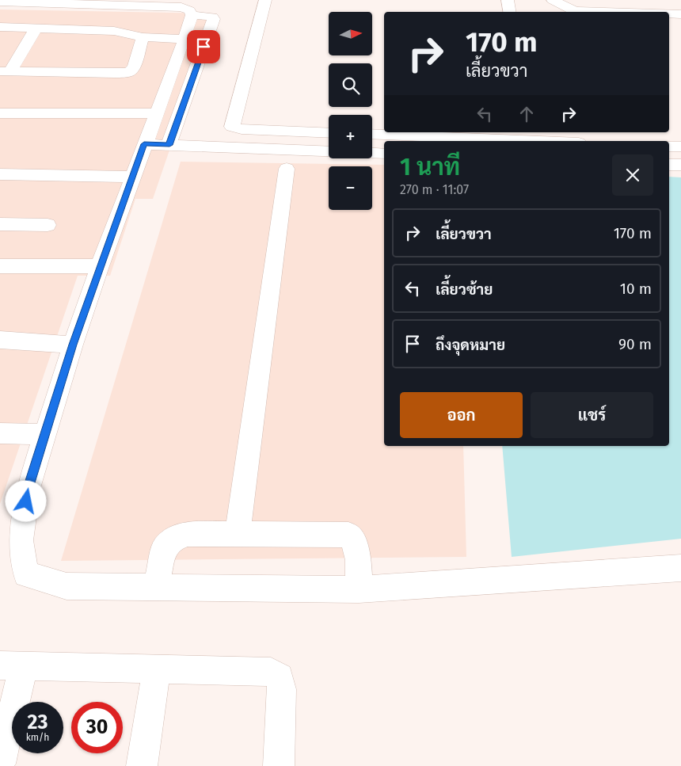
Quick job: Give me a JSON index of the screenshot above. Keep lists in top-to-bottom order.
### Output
{
  "north": "right",
  "page": {
    "map_buttons": ["+", "−"],
    "turn": ["170 m", "เลี้ยวขวา"],
    "heading": ["1 นาที", "270 m · 11:07"],
    "list": [
      {
        "name": "เลี้ยวขวา",
        "value": "170 m"
      },
      {
        "name": "เลี้ยวซ้าย",
        "value": "10 m"
      },
      {
        "name": "ถึงจุดหมาย",
        "value": "90 m"
      }
    ],
    "buttons": ["ออก", "แชร์"],
    "speed": "23 km/h",
    "limit": "30"
  }
}
